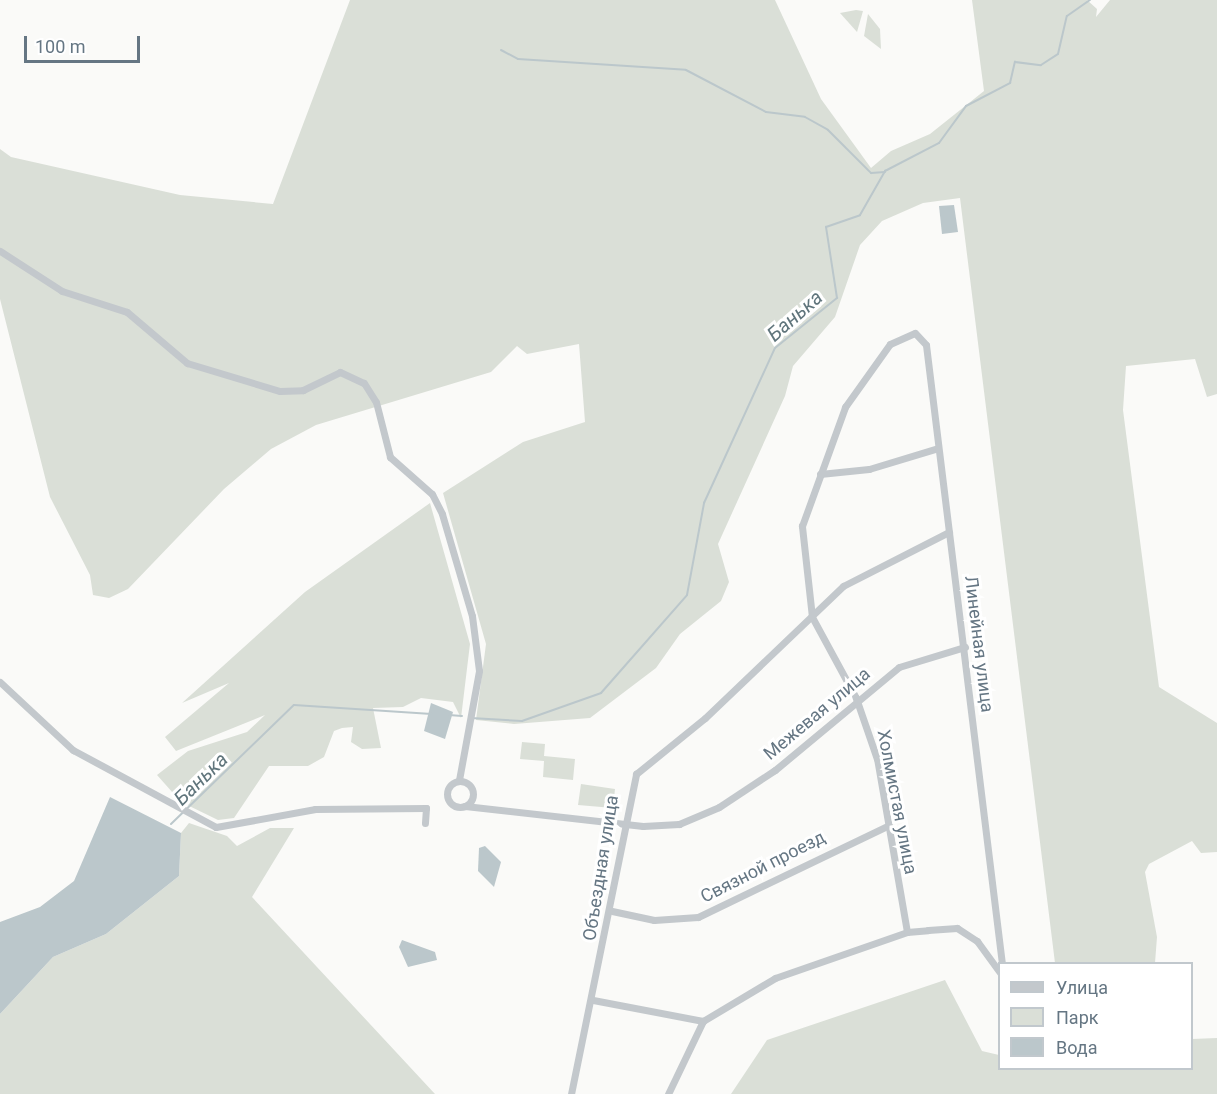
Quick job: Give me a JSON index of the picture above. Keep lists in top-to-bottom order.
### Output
{
  "streets": {
    "street": [
      "Линейная улица",
      "Межевая улица",
      "Холмистая улица",
      "Связной проезд",
      "Объездная улица"
    ]
  },
  "crossings": [
    ["Линейная улица", "Межевая улица"],
    ["Линейная улица", "Холмистая улица"],
    ["Линейная улица", "Объездная улица"],
    ["Межевая улица", "Холмистая улица"],
    ["Межевая улица", "Объездная улица"],
    ["Холмистая улица", "Связной проезд"],
    ["Холмистая улица", "Объездная улица"],
    ["Связной проезд", "Объездная улица"]
  ],
  "water": ["Банька"],
  "legend": ["Улица", "Парк", "Вода"],
  "scale_bar": "100 m"
}
